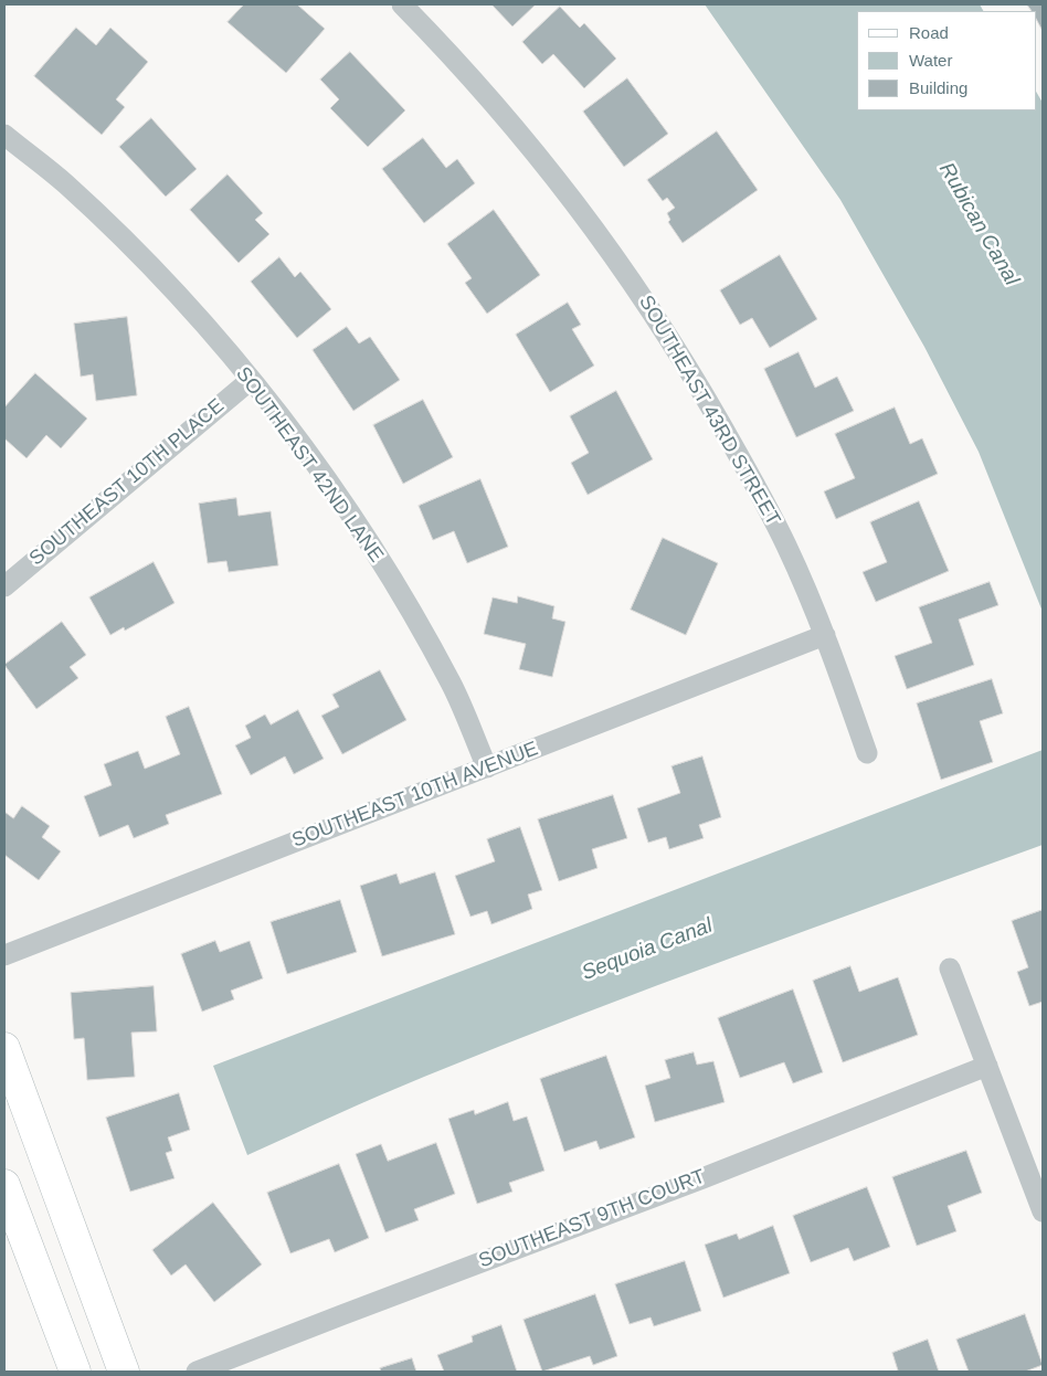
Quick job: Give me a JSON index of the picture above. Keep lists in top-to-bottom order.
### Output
{
  "streets": {
    "street": [
      "SOUTHEAST 43RD STREET",
      "SOUTHEAST 42ND LANE",
      "SOUTHEAST 10TH PLACE",
      "SOUTHEAST 10TH AVENUE",
      "SOUTHEAST 9TH COURT"
    ]
  },
  "crossings": [
    ["SOUTHEAST 43RD STREET", "SOUTHEAST 10TH AVENUE"],
    ["SOUTHEAST 42ND LANE", "SOUTHEAST 10TH PLACE"],
    ["SOUTHEAST 42ND LANE", "SOUTHEAST 10TH AVENUE"]
  ],
  "water": ["Rubican Canal", "Sequoia Canal"],
  "legend": ["Road", "Water", "Building"]
}
